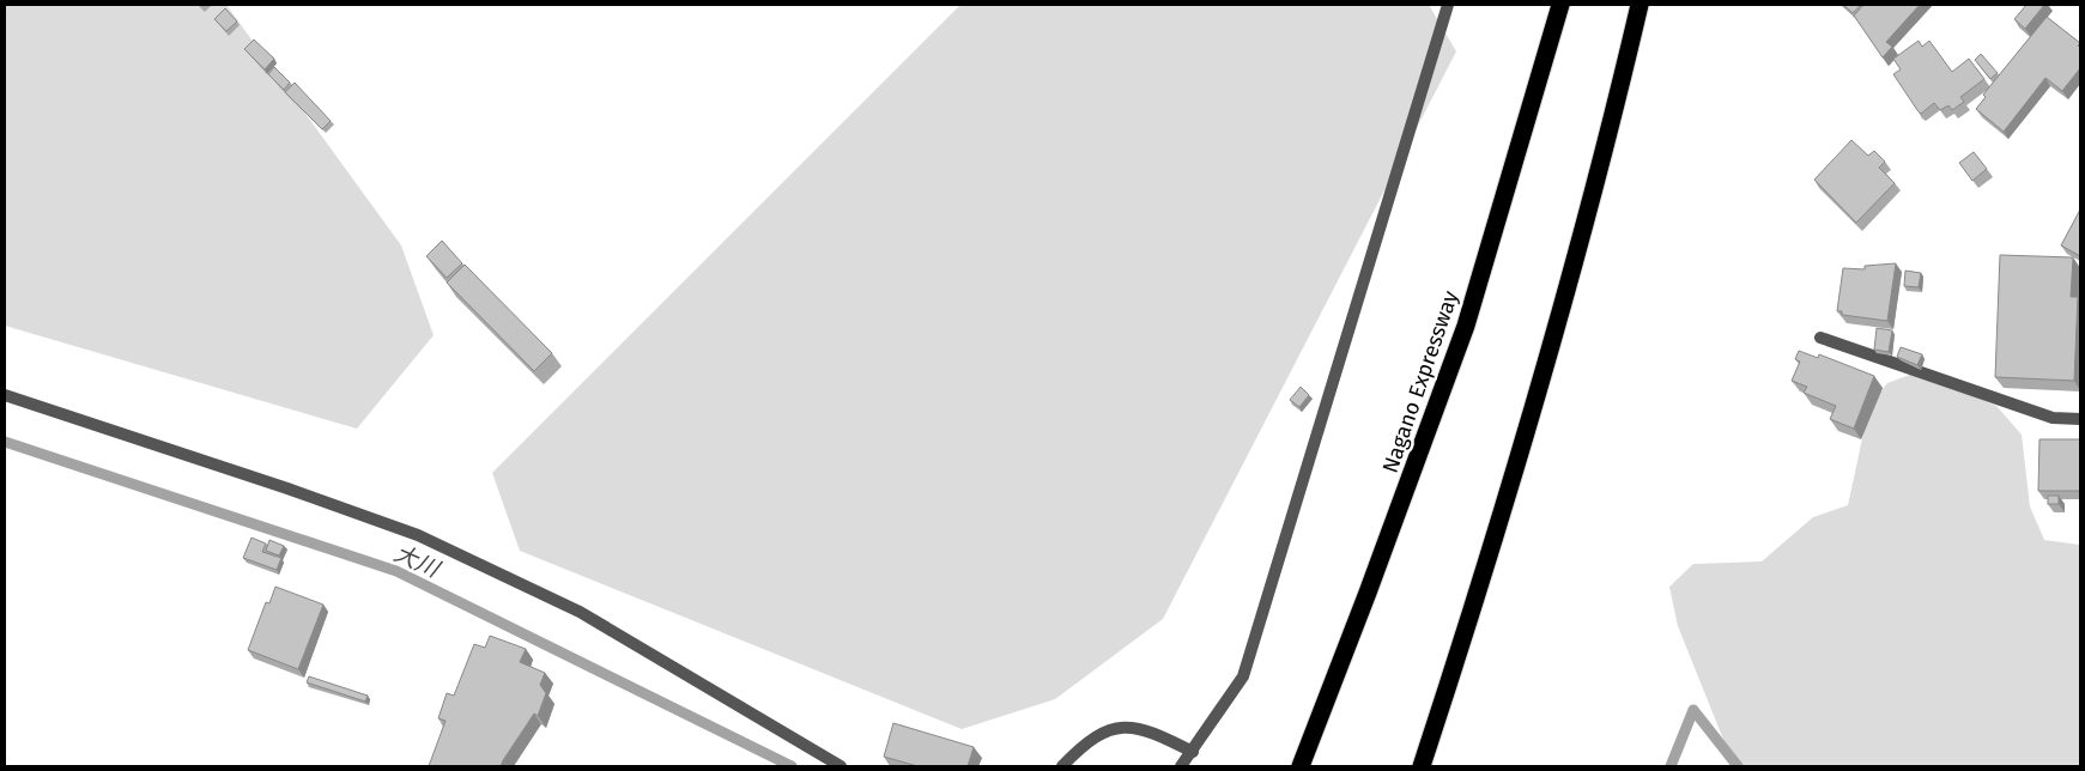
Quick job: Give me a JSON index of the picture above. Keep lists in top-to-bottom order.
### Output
{
  "streets": {
    "highway": ["Nagano Expressway"]
  },
  "water": ["大川"]
}
